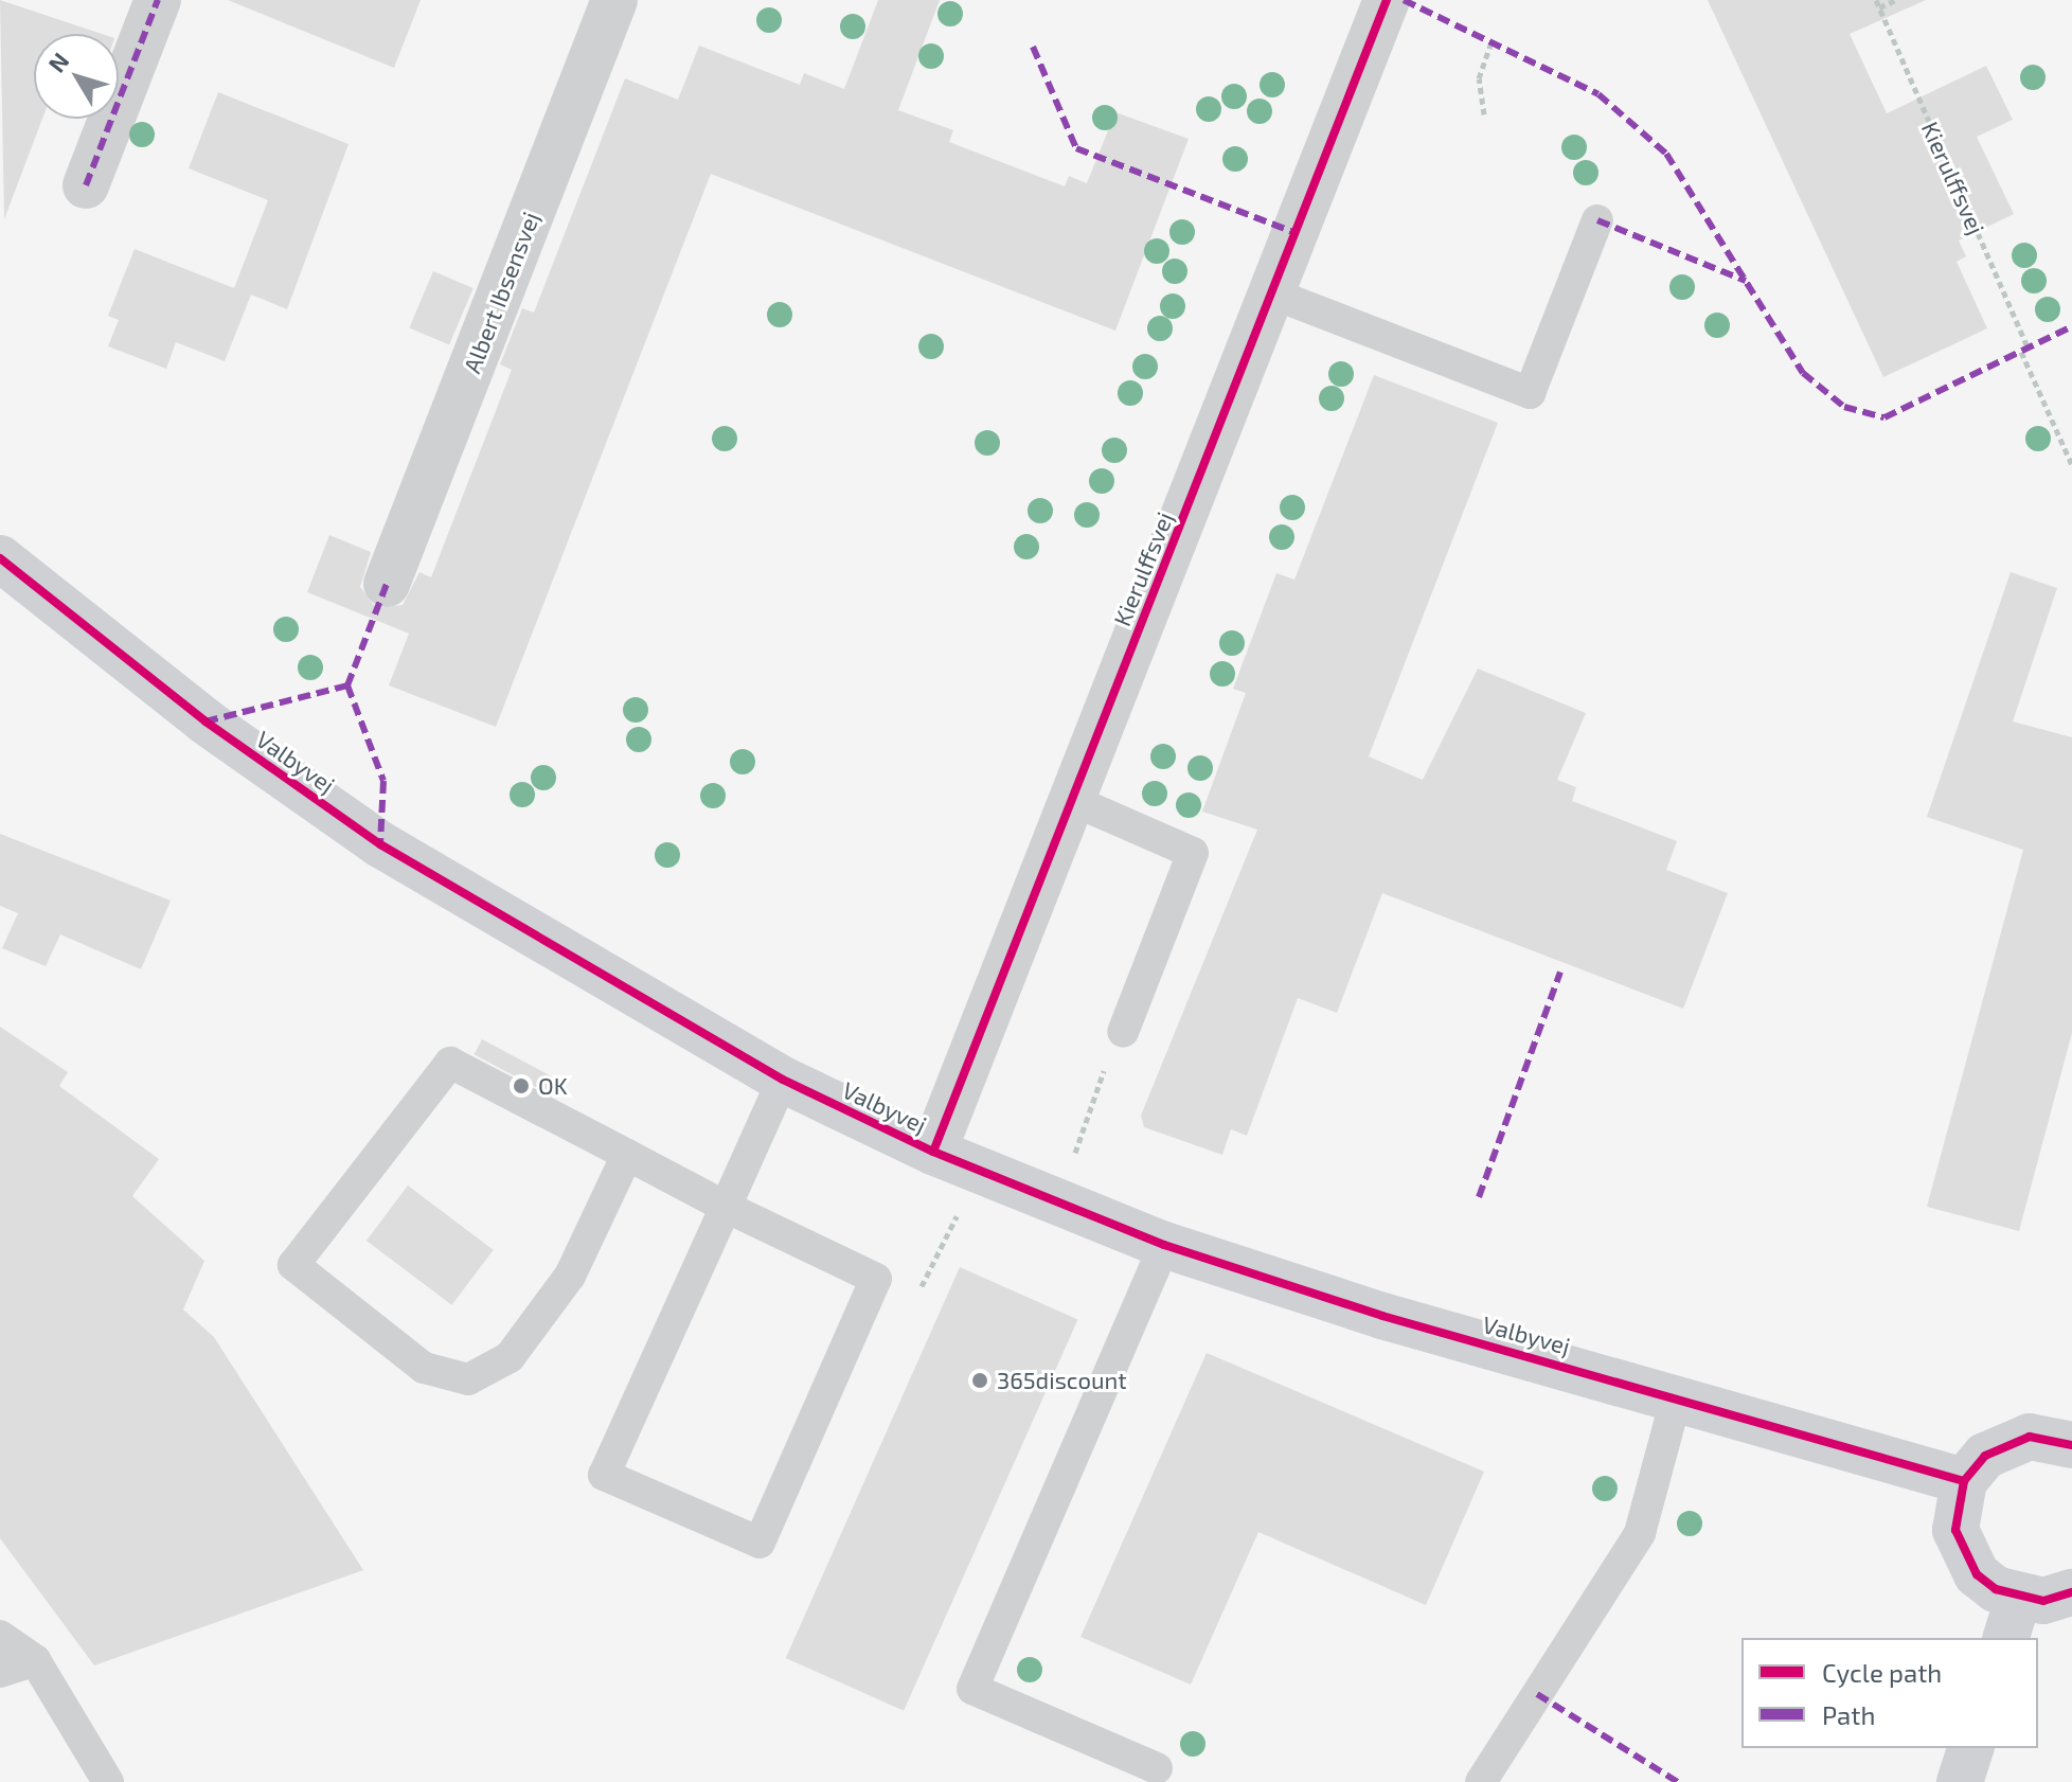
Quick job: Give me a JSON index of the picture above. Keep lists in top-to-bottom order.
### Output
{
  "streets": {
    "street": ["Kierulffsvej", "Albert Ibsensvej", "Valbyvej"]
  },
  "crossings": [
    ["Kierulffsvej", "Valbyvej"]
  ],
  "places": ["OK", "365discount"],
  "legend": ["Cycle path", "Path"],
  "north": "top left"
}
